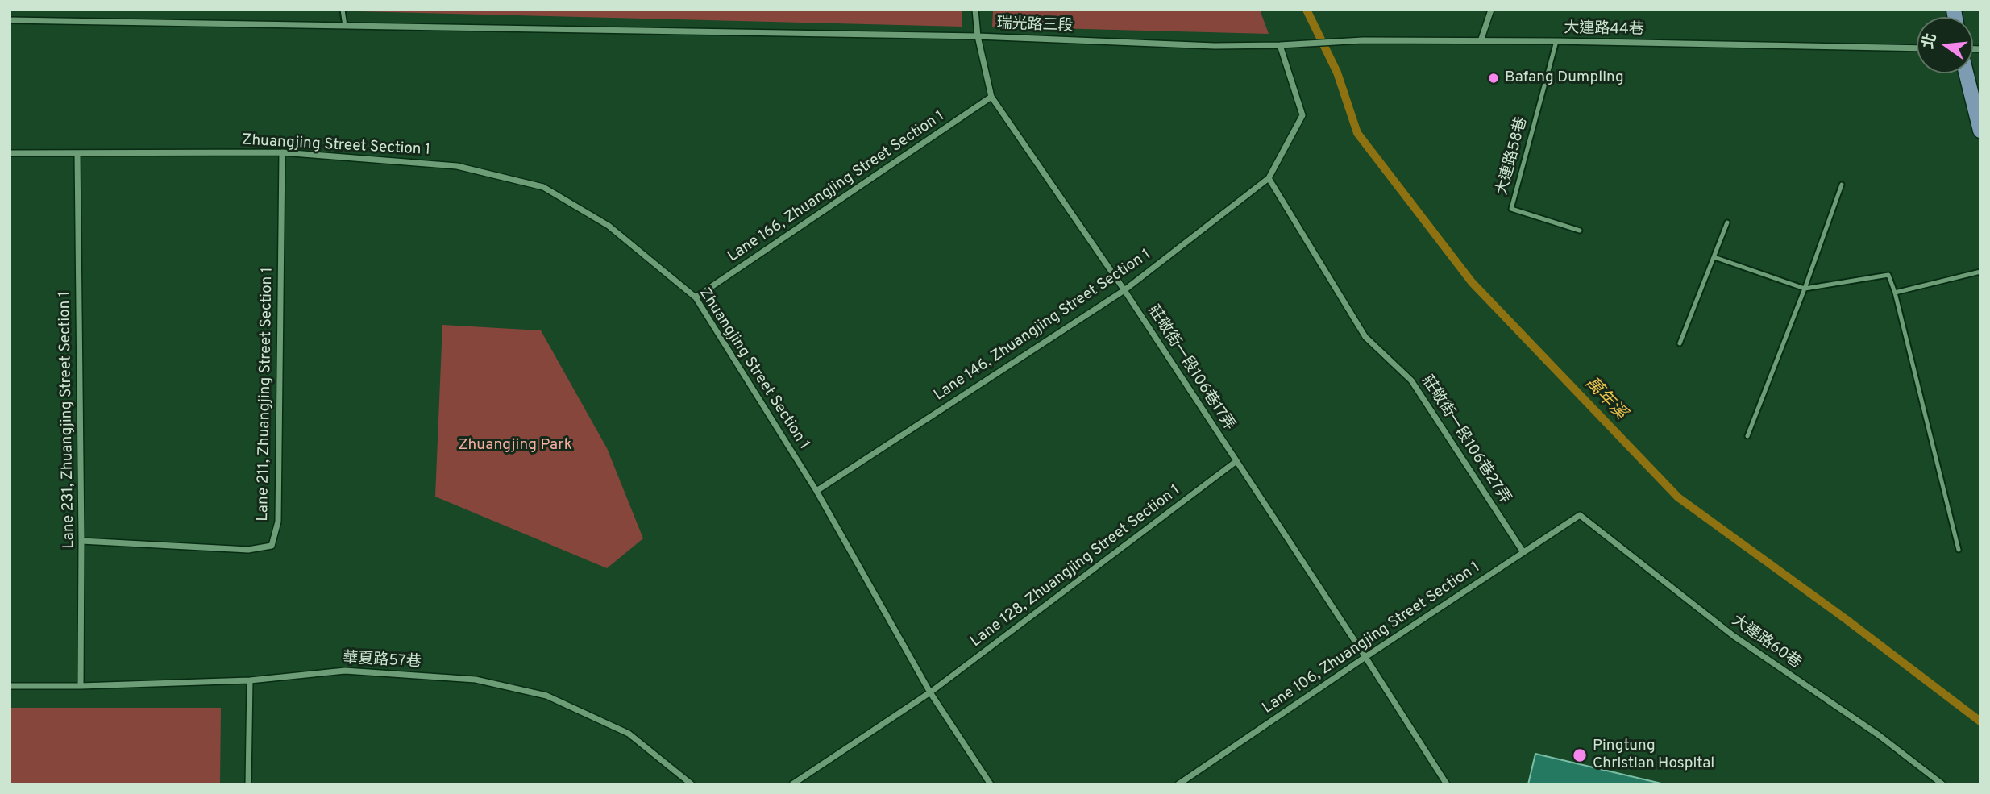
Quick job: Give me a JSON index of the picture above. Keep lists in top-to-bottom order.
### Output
{
  "streets": {
    "street": [
      "瑞光路三段",
      "大連路44巷",
      "Zhuangjing Street Section 1",
      "Lane 166, Zhuangjing Street Section 1",
      "Lane 146, Zhuangjing Street Section 1",
      "莊敬街一段106巷17弄",
      "Lane 211, Zhuangjing Street Section 1",
      "Lane 231, Zhuangjing Street Section 1",
      "莊敬街一段106巷27弄",
      "Lane 128, Zhuangjing Street Section 1",
      "Lane 106, Zhuangjing Street Section 1",
      "大連路60巷",
      "華夏路57巷"
    ],
    "lane": ["大連路58巷"]
  },
  "crossings": [
    ["瑞光路三段", "大連路44巷"],
    ["瑞光路三段", "Lane 146, Zhuangjing Street Section 1"],
    ["大連路44巷", "大連路58巷"],
    ["大連路44巷", "Lane 146, Zhuangjing Street Section 1"],
    ["Zhuangjing Street Section 1", "Lane 166, Zhuangjing Street Section 1"],
    ["Zhuangjing Street Section 1", "Lane 146, Zhuangjing Street Section 1"],
    ["Zhuangjing Street Section 1", "Lane 211, Zhuangjing Street Section 1"],
    ["Zhuangjing Street Section 1", "Lane 231, Zhuangjing Street Section 1"],
    ["Zhuangjing Street Section 1", "Lane 128, Zhuangjing Street Section 1"],
    ["Lane 166, Zhuangjing Street Section 1", "莊敬街一段106巷17弄"],
    ["Lane 146, Zhuangjing Street Section 1", "莊敬街一段106巷17弄"],
    ["Lane 146, Zhuangjing Street Section 1", "莊敬街一段106巷27弄"],
    ["莊敬街一段106巷17弄", "Lane 128, Zhuangjing Street Section 1"],
    ["莊敬街一段106巷17弄", "Lane 106, Zhuangjing Street Section 1"],
    ["Lane 211, Zhuangjing Street Section 1", "Lane 231, Zhuangjing Street Section 1"],
    ["Lane 231, Zhuangjing Street Section 1", "華夏路57巷"],
    ["莊敬街一段106巷27弄", "Lane 106, Zhuangjing Street Section 1"],
    ["Lane 106, Zhuangjing Street Section 1", "大連路60巷"]
  ],
  "water": ["萬年溪"],
  "parks": ["Zhuangjing Park"],
  "places": ["Bafang Dumpling", "Pingtung Christian Hospital"],
  "north": "left"
}
